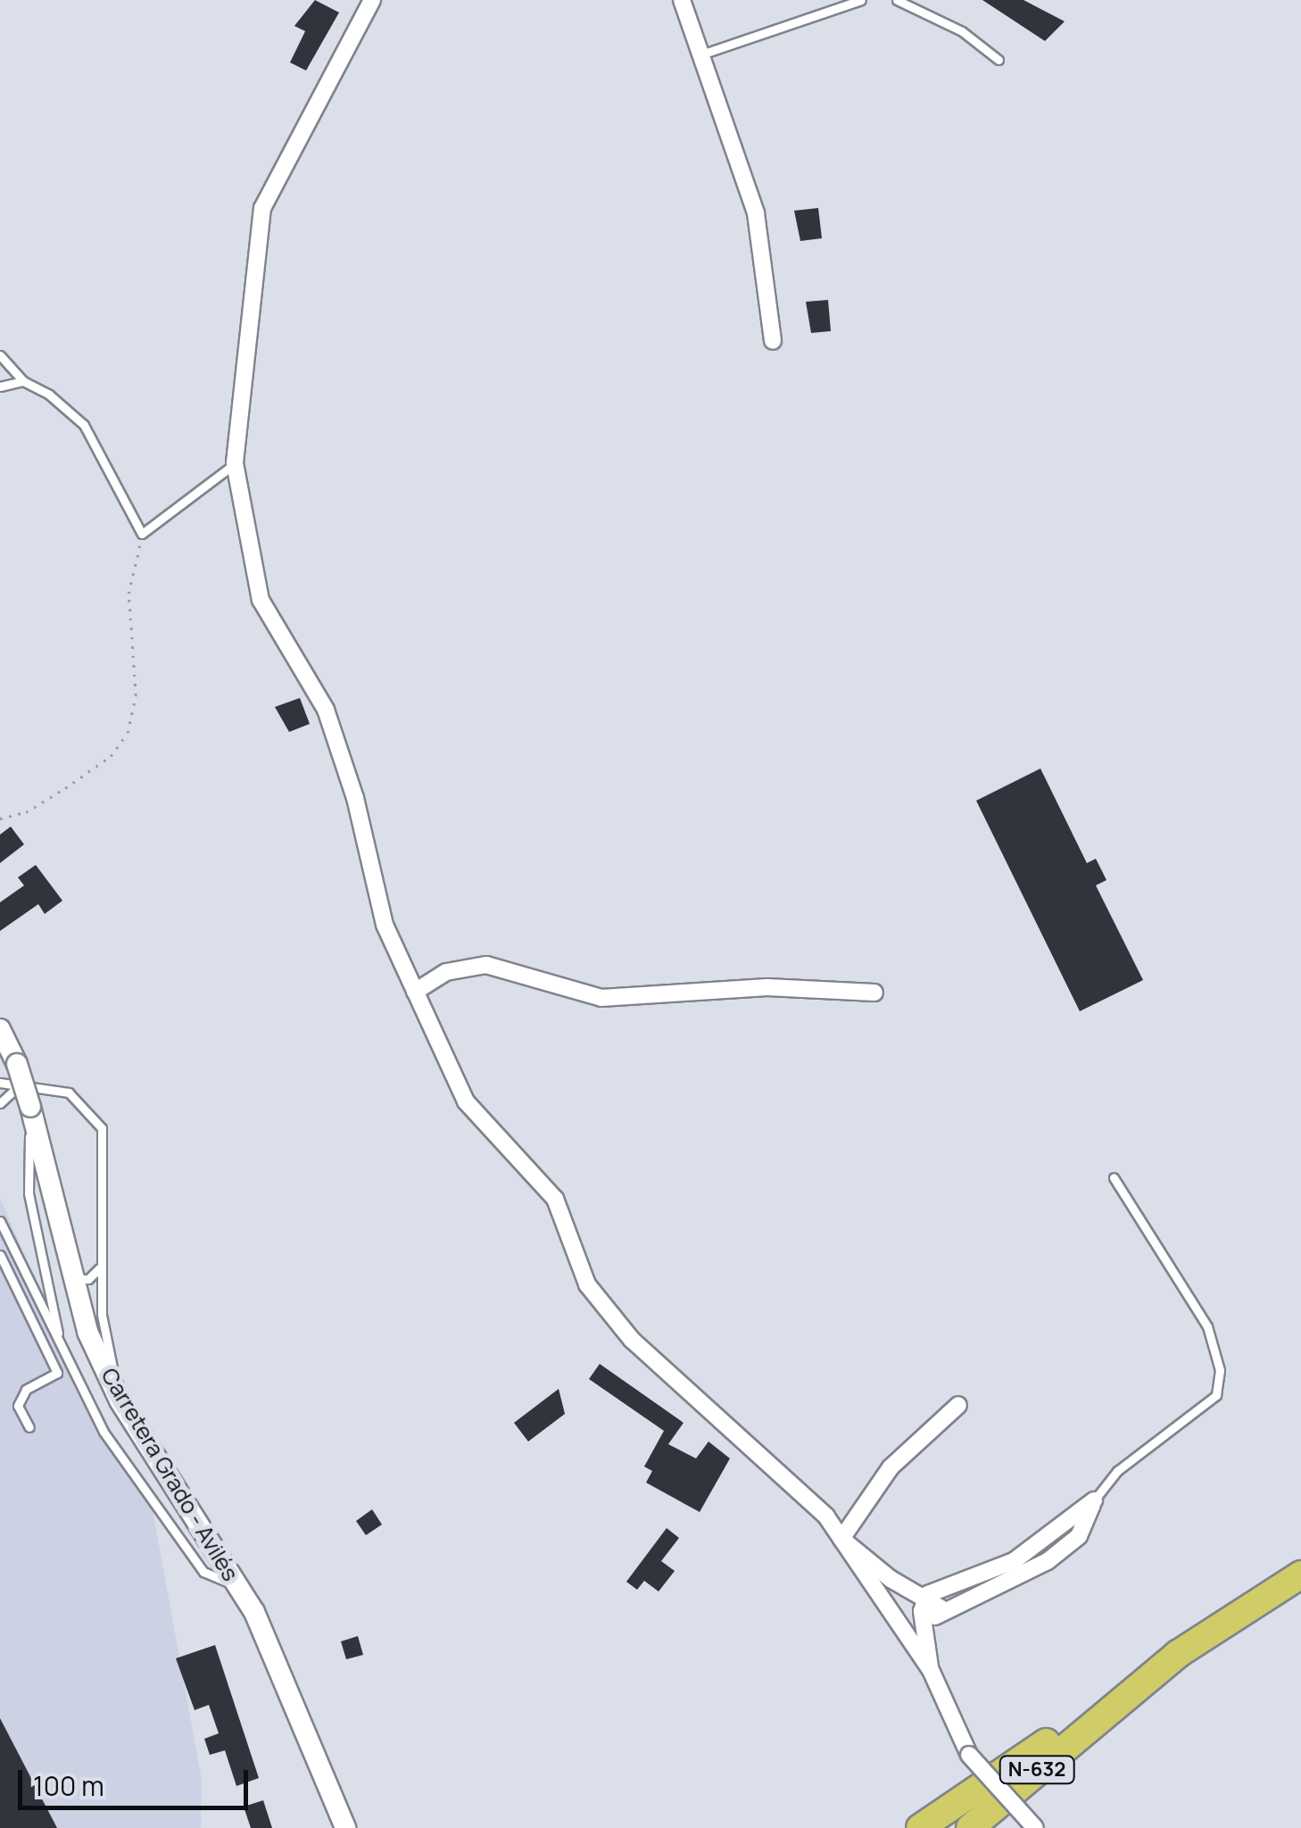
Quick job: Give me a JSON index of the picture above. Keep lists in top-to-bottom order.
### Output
{
  "streets": {
    "highway": ["N-632"],
    "main road": ["Carretera Grado - Avilés"]
  },
  "scale_bar": "100 m"
}
